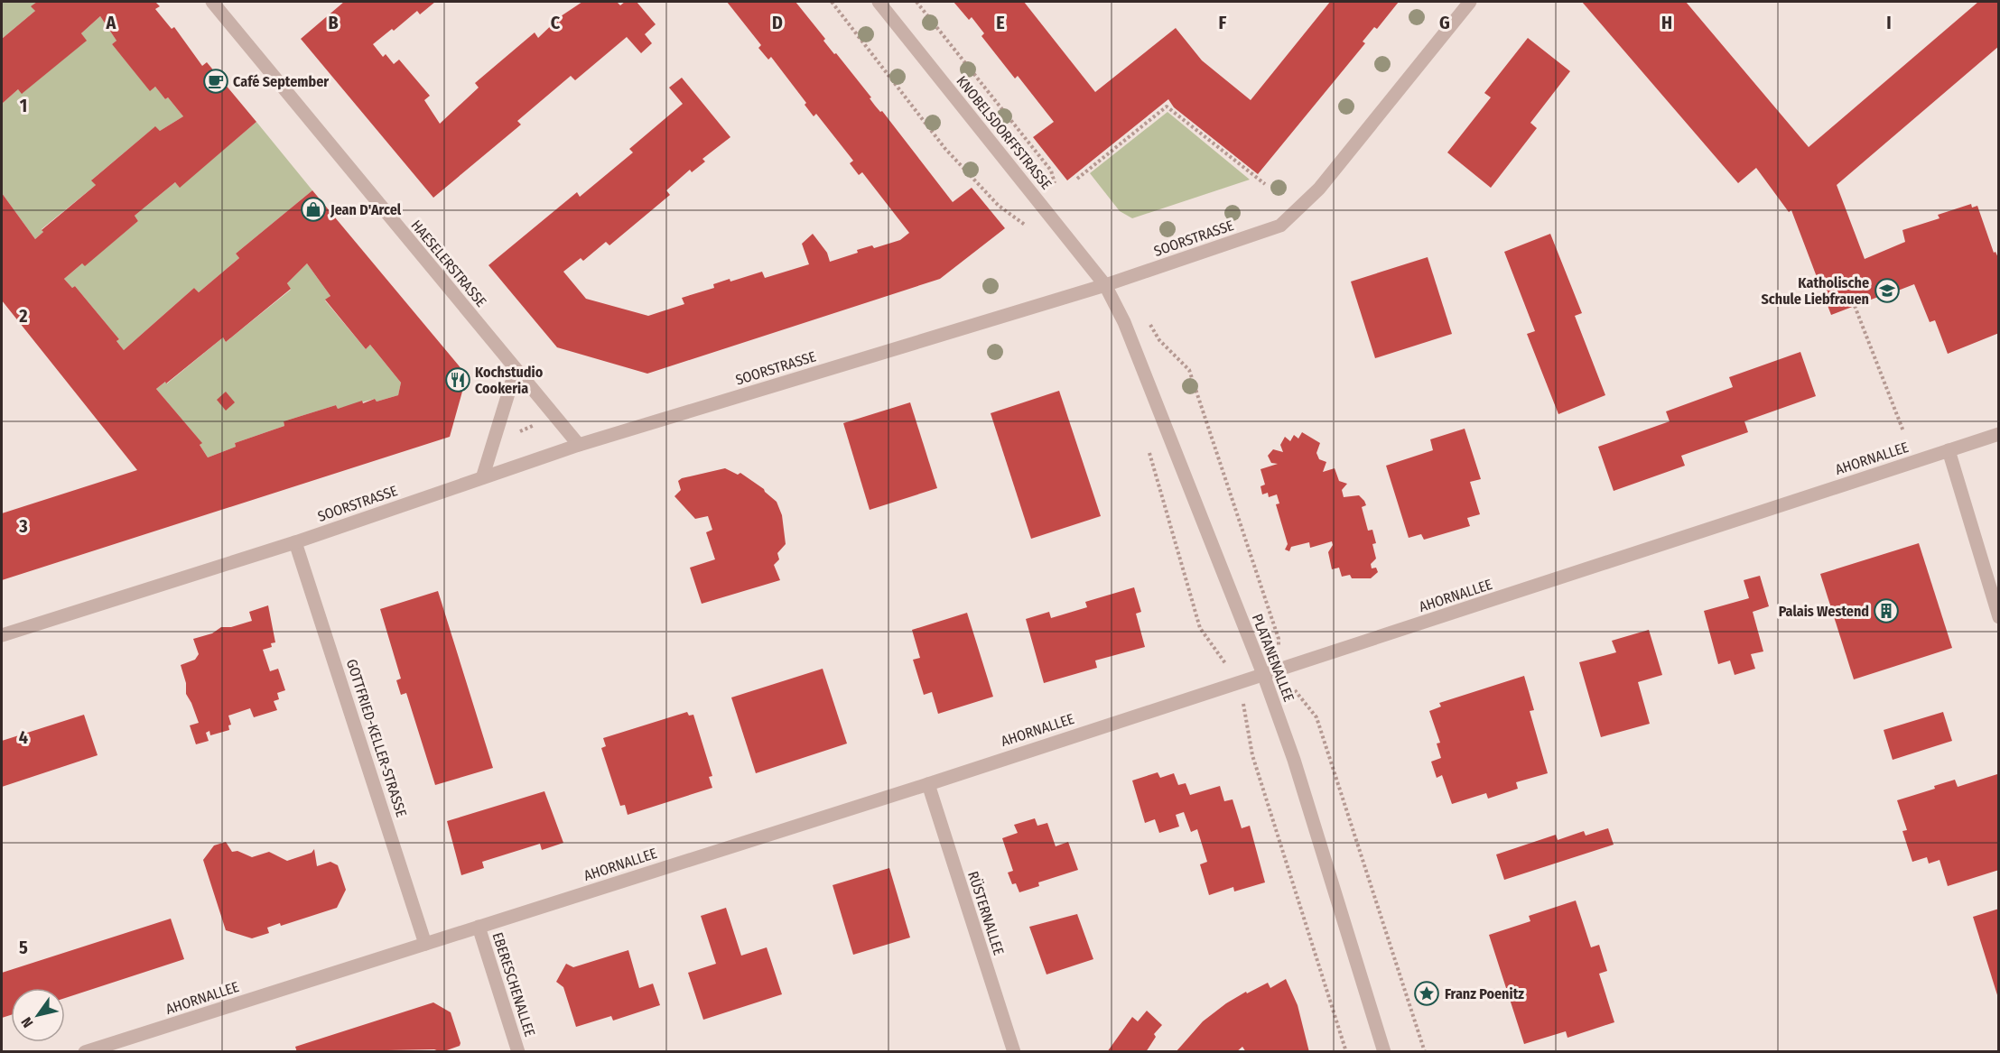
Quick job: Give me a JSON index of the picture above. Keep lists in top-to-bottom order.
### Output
{
  "streets": {
    "street": [
      "KNOBELSDORFFSTRASSE",
      "SOORSTRASSE",
      "HAESELERSTRASSE",
      "AHORNALLEE",
      "PLATANENALLEE",
      "GOTTFRIED-KELLER-STRASSE",
      "RÜSTERNALLEE",
      "EBERESCHENALLEE"
    ]
  },
  "crossings": [
    ["KNOBELSDORFFSTRASSE", "SOORSTRASSE"],
    ["KNOBELSDORFFSTRASSE", "PLATANENALLEE"],
    ["SOORSTRASSE", "HAESELERSTRASSE"],
    ["SOORSTRASSE", "PLATANENALLEE"],
    ["SOORSTRASSE", "GOTTFRIED-KELLER-STRASSE"],
    ["AHORNALLEE", "PLATANENALLEE"],
    ["AHORNALLEE", "GOTTFRIED-KELLER-STRASSE"],
    ["AHORNALLEE", "RÜSTERNALLEE"],
    ["AHORNALLEE", "EBERESCHENALLEE"]
  ],
  "places": {
    "cafe": ["Café September"],
    "shop": ["Jean D'Arcel"],
    "school or university": ["Katholische Schule Liebfrauen"],
    "restaurant": ["Kochstudio Cookeria"],
    "building": ["Palais Westend"],
    "place": ["Franz Poenitz"]
  },
  "north": "bottom left",
  "grid": {
    "columns": [
      "A",
      "B",
      "C",
      "D",
      "E",
      "F",
      "G",
      "H",
      "I"
    ],
    "rows": [
      "1",
      "2",
      "3",
      "4",
      "5"
    ]
  }
}
